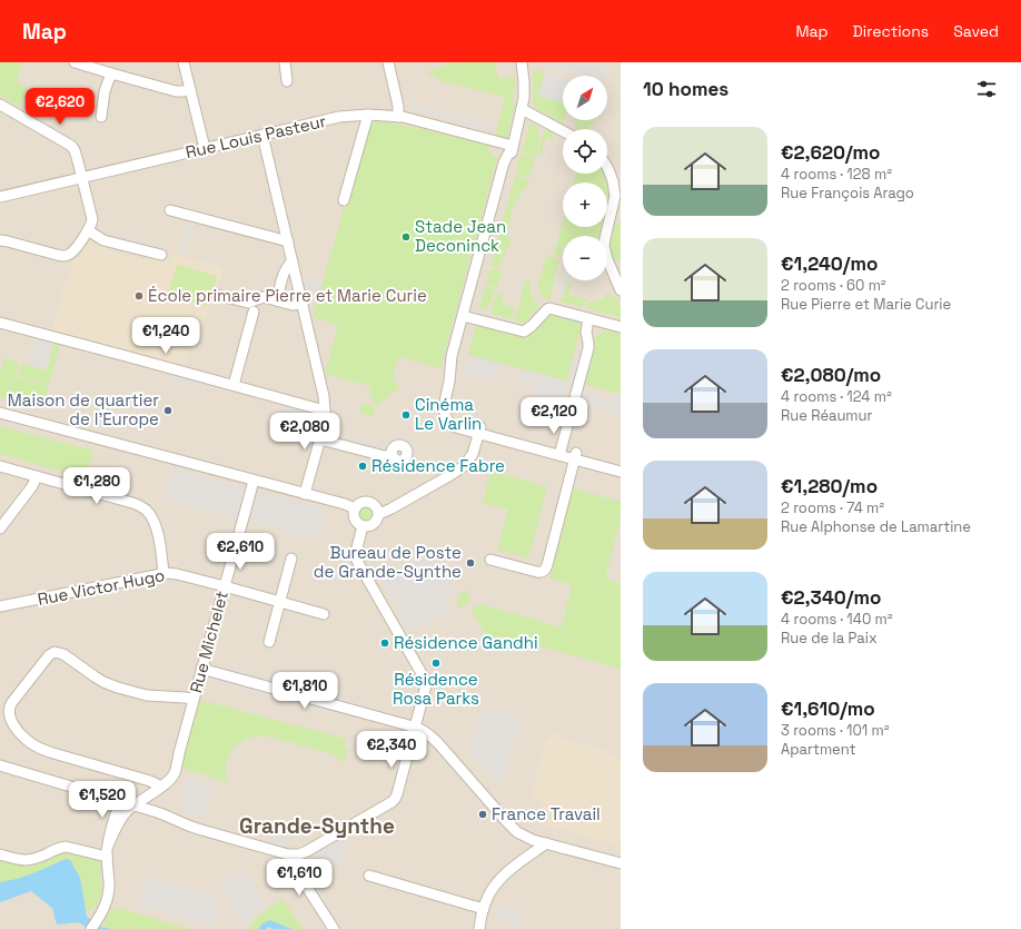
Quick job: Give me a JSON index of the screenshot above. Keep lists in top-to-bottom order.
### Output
{
  "streets": {
    "street": ["Rue Louis Pasteur", "Rue Victor Hugo", "Rue Michelet"]
  },
  "crossings": [
    ["Rue Victor Hugo", "Rue Michelet"]
  ],
  "districts": ["Grande-Synthe"],
  "places": [
    "Stade Jean Deconinck",
    "École primaire Pierre et Marie Curie",
    "Maison de quartier de l'Europe",
    "Cinéma Le Varlin",
    "Résidence Fabre",
    "Bureau de Poste de Grande-Synthe",
    "Résidence Gandhi",
    "Résidence Rosa Parks",
    "France Travail"
  ],
  "north": "top right",
  "page": {
    "header": "Map",
    "nav": ["Map", "Directions", "Saved"],
    "heading": "10 homes",
    "map_buttons": ["+", "−"],
    "price": [
      "€2,620",
      "€1,240",
      "€2,120",
      "€2,080",
      "€1,280",
      "€2,610",
      "€1,810",
      "€2,340",
      "€1,520",
      "€1,610"
    ],
    "list": [
      {
        "name": "€2,620/mo",
        "note": "4 rooms · 128 m² · Rue François Arago"
      },
      {
        "name": "€1,240/mo",
        "note": "2 rooms · 60 m² · Rue Pierre et Marie Curie"
      },
      {
        "name": "€2,080/mo",
        "note": "4 rooms · 124 m² · Rue Réaumur"
      },
      {
        "name": "€1,280/mo",
        "note": "2 rooms · 74 m² · Rue Alphonse de Lamartine"
      },
      {
        "name": "€2,340/mo",
        "note": "4 rooms · 140 m² · Rue de la Paix"
      },
      {
        "name": "€1,610/mo",
        "note": "3 rooms · 101 m² · Apartment"
      }
    ]
  }
}
